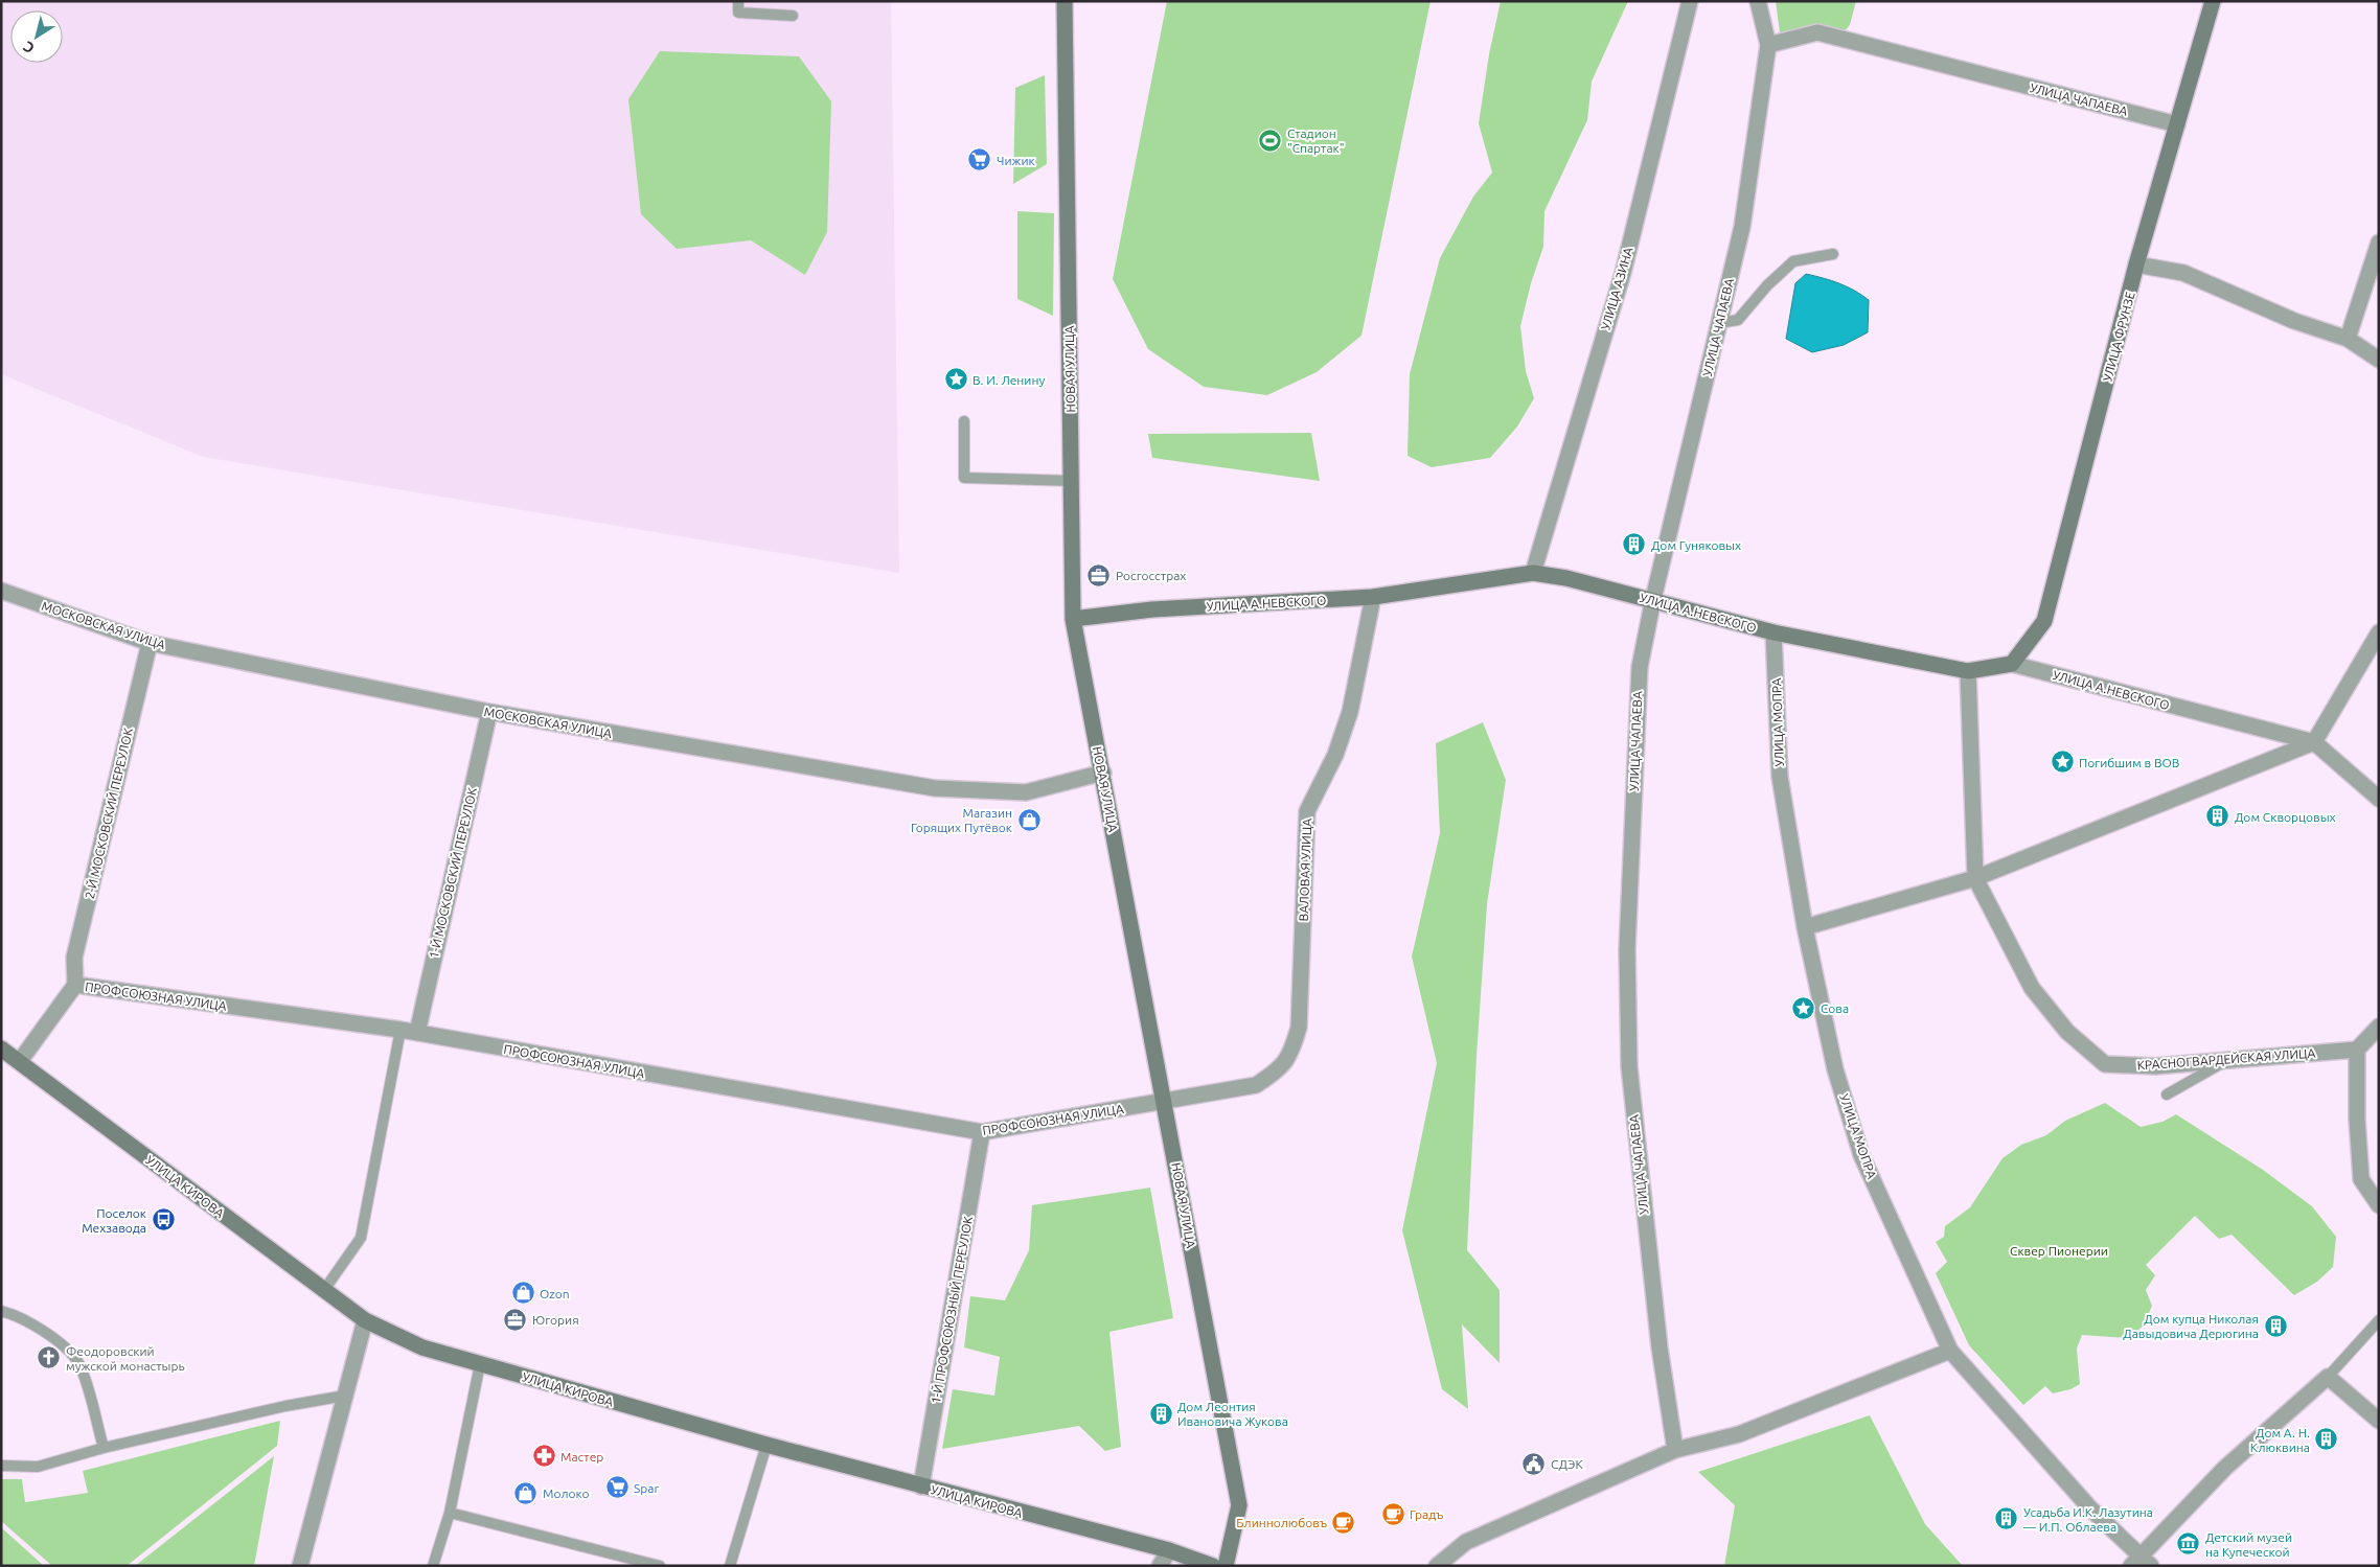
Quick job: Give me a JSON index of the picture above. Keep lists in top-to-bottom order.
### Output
{
  "streets": {
    "street": [
      "УЛИЦА ЧАПАЕВА",
      "УЛИЦА АЗИНА",
      "УЛИЦА ФРУНЗЕ",
      "НОВАЯ УЛИЦА",
      "УЛИЦА А.НЕВСКОГО",
      "МОСКОВСКАЯ УЛИЦА",
      "УЛИЦА МОПРА",
      "2-Й МОСКОВСКИЙ ПЕРЕУЛОК",
      "ВАЛОВАЯ УЛИЦА",
      "1-Й МОСКОВСКИЙ ПЕРЕУЛОК",
      "ПРОФСОЮЗНАЯ УЛИЦА",
      "КРАСНОГВАРДЕЙСКАЯ УЛИЦА",
      "УЛИЦА КИРОВА",
      "1-Й ПРОФСОЮЗНЫЙ ПЕРЕУЛОК"
    ]
  },
  "crossings": [
    ["УЛИЦА ЧАПАЕВА", "УЛИЦА ФРУНЗЕ"],
    ["УЛИЦА ЧАПАЕВА", "УЛИЦА А.НЕВСКОГО"],
    ["УЛИЦА АЗИНА", "УЛИЦА А.НЕВСКОГО"],
    ["УЛИЦА ФРУНЗЕ", "УЛИЦА А.НЕВСКОГО"],
    ["НОВАЯ УЛИЦА", "УЛИЦА А.НЕВСКОГО"],
    ["НОВАЯ УЛИЦА", "МОСКОВСКАЯ УЛИЦА"],
    ["НОВАЯ УЛИЦА", "ВАЛОВАЯ УЛИЦА"],
    ["НОВАЯ УЛИЦА", "ПРОФСОЮЗНАЯ УЛИЦА"],
    ["УЛИЦА А.НЕВСКОГО", "УЛИЦА МОПРА"],
    ["УЛИЦА А.НЕВСКОГО", "ВАЛОВАЯ УЛИЦА"],
    ["МОСКОВСКАЯ УЛИЦА", "2-Й МОСКОВСКИЙ ПЕРЕУЛОК"],
    ["МОСКОВСКАЯ УЛИЦА", "1-Й МОСКОВСКИЙ ПЕРЕУЛОК"],
    ["2-Й МОСКОВСКИЙ ПЕРЕУЛОК", "ПРОФСОЮЗНАЯ УЛИЦА"],
    ["ВАЛОВАЯ УЛИЦА", "ПРОФСОЮЗНАЯ УЛИЦА"],
    ["1-Й МОСКОВСКИЙ ПЕРЕУЛОК", "ПРОФСОЮЗНАЯ УЛИЦА"],
    ["ПРОФСОЮЗНАЯ УЛИЦА", "УЛИЦА КИРОВА"],
    ["ПРОФСОЮЗНАЯ УЛИЦА", "1-Й ПРОФСОЮЗНЫЙ ПЕРЕУЛОК"],
    ["УЛИЦА КИРОВА", "1-Й ПРОФСОЮЗНЫЙ ПЕРЕУЛОК"]
  ],
  "parks": ["Сквер Пионерии"],
  "places": {
    "sports": ["Стадион \"Спартак\""],
    "supermarket": ["Чижик", "Spar"],
    "place": ["В. И. Ленину", "Погибшим в ВОВ", "Сова"],
    "building": [
      "Дом Гуняковых",
      "Дом Скворцовых",
      "Дом купца Николая Давыдовича Дерюгина",
      "Дом Леонтия Ивановича Жукова",
      "Дом А. Н. Клюквина",
      "Усадьба И.К. Лазутина — И.П. Облаева"
    ],
    "office": ["Росгосстрах", "Югория"],
    "shop": ["Магазин Горящих Путёвок", "Ozon", "Молоко"],
    "bus stop": ["Поселок Мехзавода"],
    "church": ["Феодоровский мужской монастырь"],
    "pharmacy": ["Мастер"],
    "public building": ["СДЭК"],
    "cafe": ["Градъ", "Блиннолюбовъ"],
    "museum": ["Детский музей на Купеческой"]
  },
  "north": "bottom left"
}
